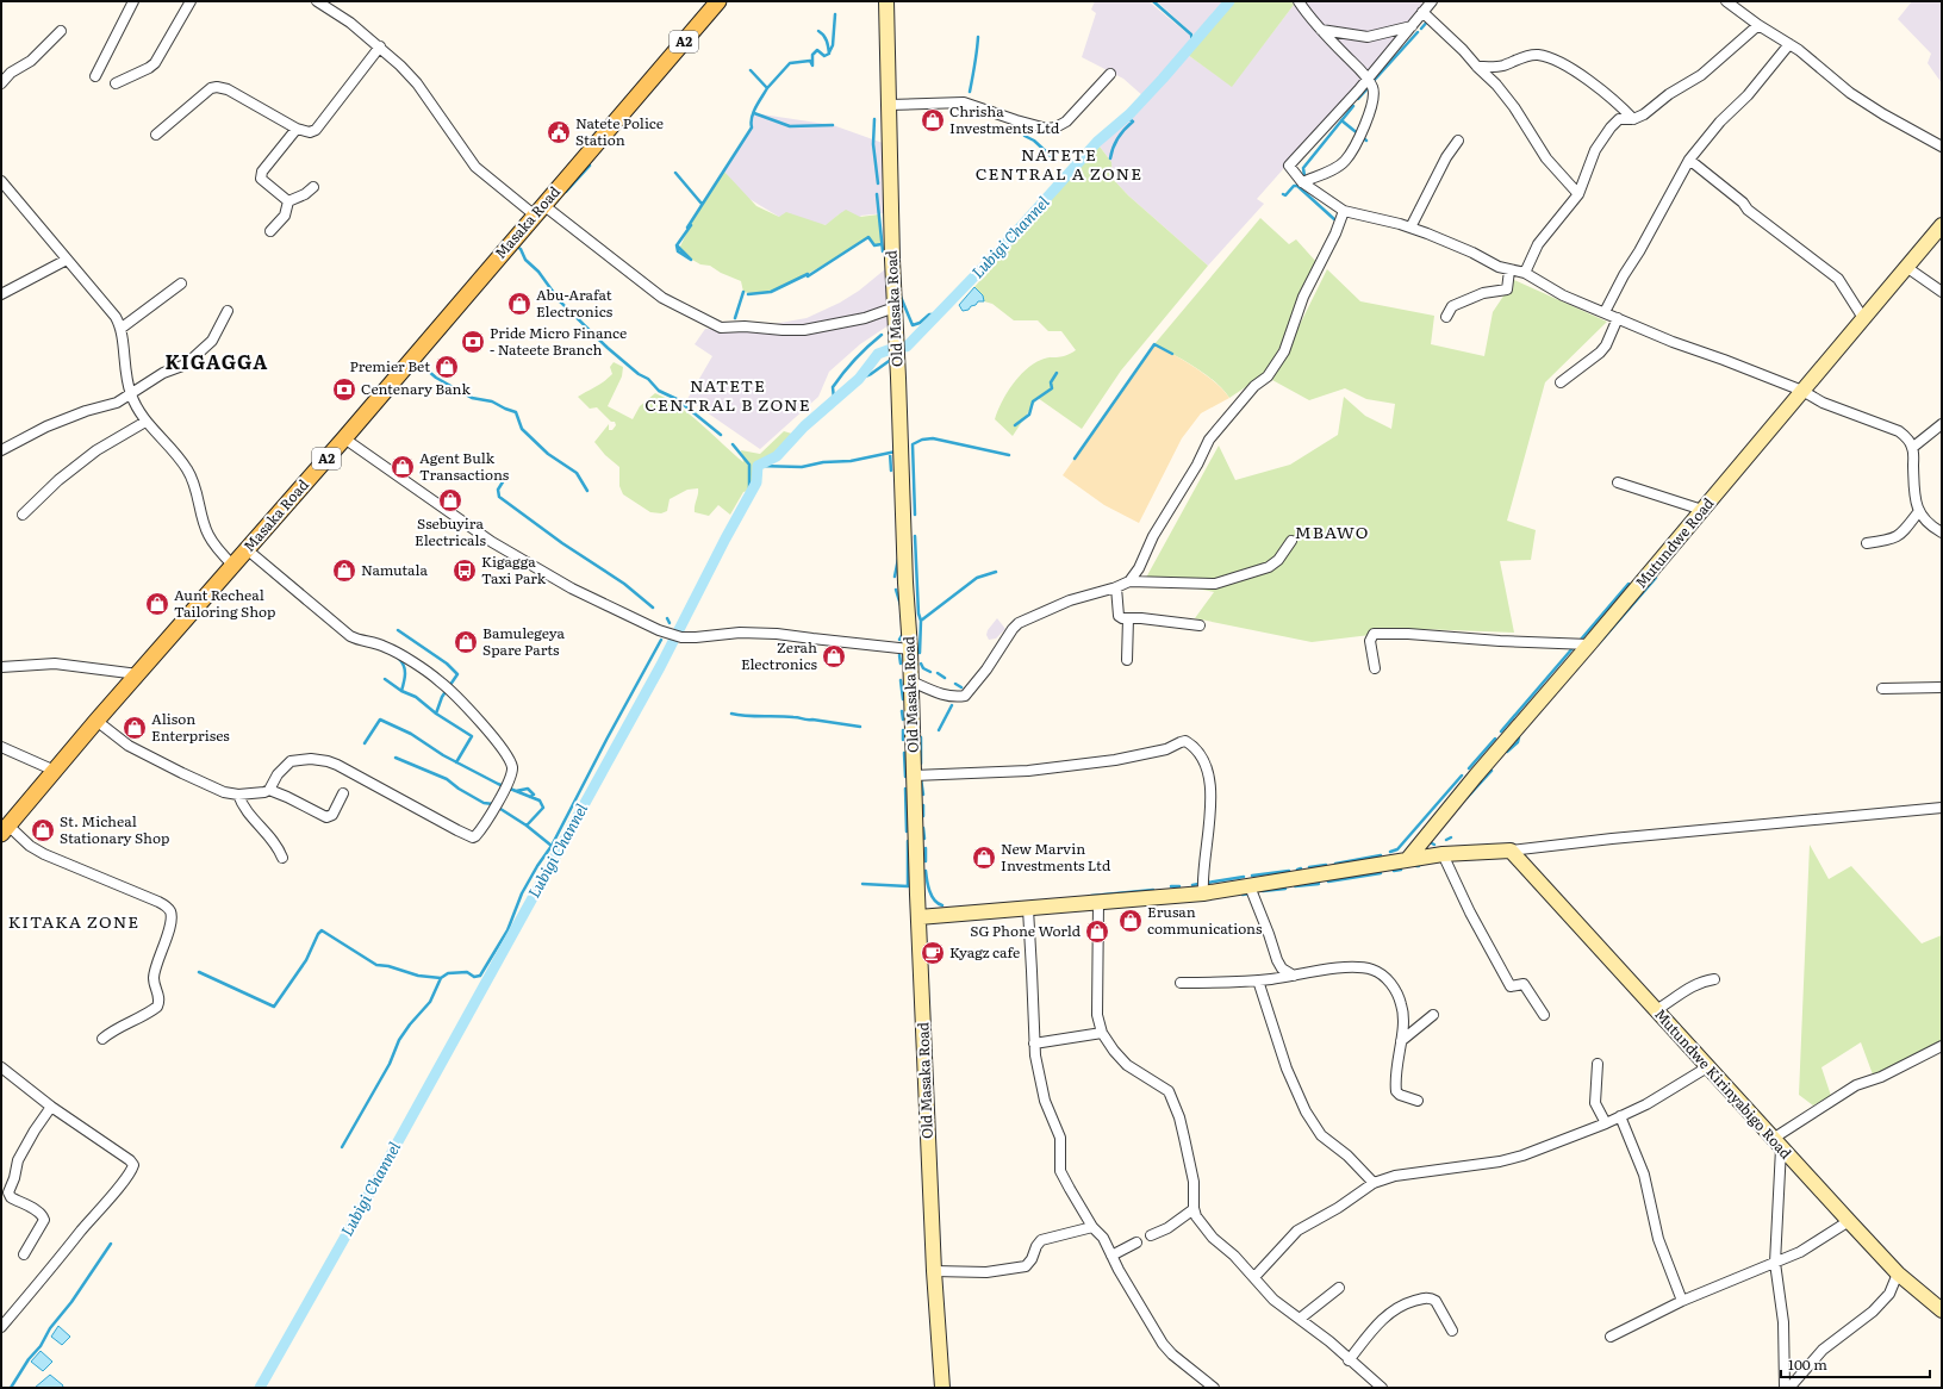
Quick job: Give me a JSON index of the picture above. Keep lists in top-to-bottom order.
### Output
{
  "streets": {
    "main road": [
      "A2",
      "Masaka Road",
      "Old Masaka Road",
      "Mutundwe Road",
      "Mutundwe Kirinyabigo Road"
    ]
  },
  "districts": [
    "NATETE CENTRAL A ZONE",
    "KIGAGGA",
    "NATETE CENTRAL B ZONE",
    "MBAWO",
    "KITAKA ZONE"
  ],
  "water": ["Lubigi Channel"],
  "places": {
    "shop": [
      "Chrisha Investments Ltd",
      "Abu-Arafat Electronics",
      "Premier Bet",
      "Agent Bulk Transactions",
      "Ssebuyira Electricals",
      "Namutala",
      "Aunt Recheal Tailoring Shop",
      "Bamulegeya Spare Parts",
      "Zerah Electronics",
      "Alison Enterprises",
      "St. Micheal Stationary Shop",
      "New Marvin Investments Ltd",
      "Erusan communications",
      "SG Phone World"
    ],
    "public building": ["Natete Police Station"],
    "bank": ["Pride Micro Finance - Nateete Branch", "Centenary Bank"],
    "bus stop": ["Kigagga Taxi Park"],
    "cafe": ["Kyagz cafe"]
  },
  "scale_bar": "100 m"
}
